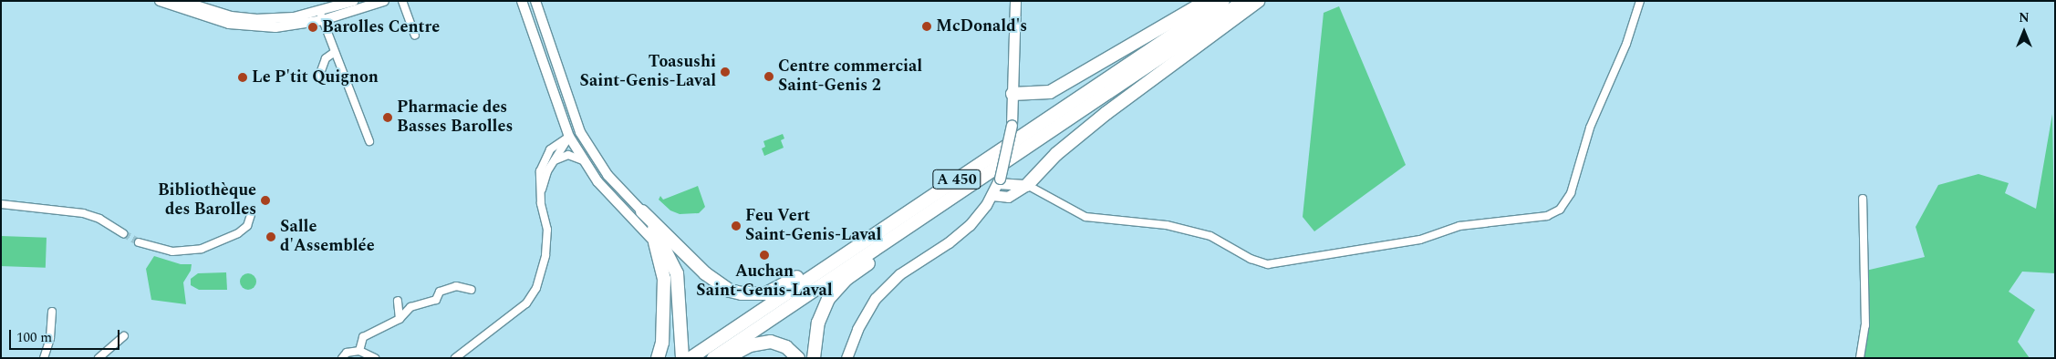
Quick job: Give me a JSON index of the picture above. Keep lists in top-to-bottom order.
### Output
{
  "streets": {
    "highway": ["A 450"]
  },
  "places": [
    "McDonald's",
    "Barolles Centre",
    "Toasushi Saint-Genis-Laval",
    "Centre commercial Saint-Genis 2",
    "Le P'tit Quignon",
    "Pharmacie des Basses Barolles",
    "Bibliothèque des Barolles",
    "Feu Vert Saint-Genis-Laval",
    "Salle d'Assemblée",
    "Auchan Saint-Genis-Laval"
  ],
  "scale_bar": "100 m",
  "north": "top"
}
